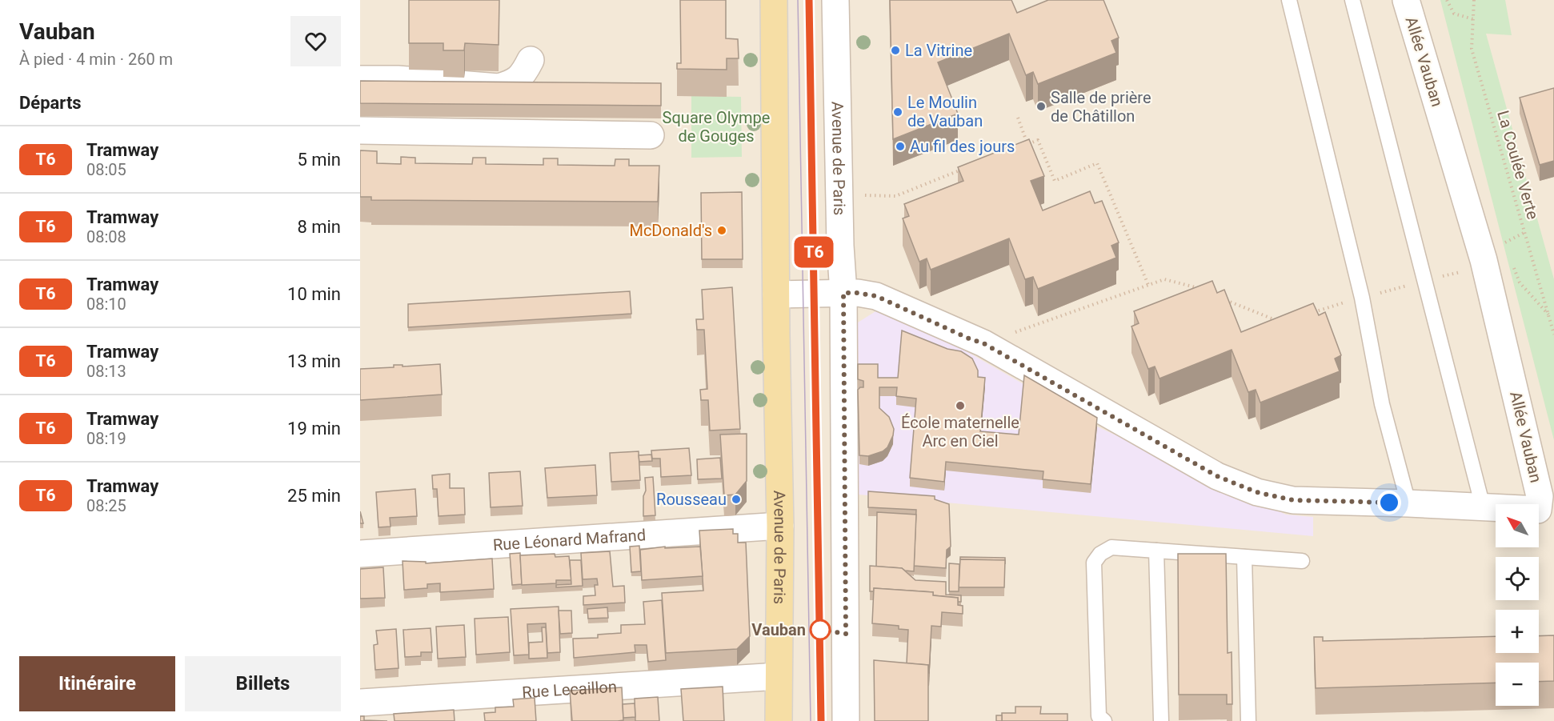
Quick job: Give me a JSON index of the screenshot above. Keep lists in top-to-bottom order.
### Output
{
  "streets": {
    "main road": ["Avenue de Paris"],
    "street": ["Allée Vauban", "Rue Léonard Mafrand", "Rue Lecaillon"],
    "path": ["La Coulée Verte"]
  },
  "crossings": [
    ["Allée Vauban", "Avenue de Paris"],
    ["Avenue de Paris", "Rue Léonard Mafrand"],
    ["Avenue de Paris", "Rue Lecaillon"]
  ],
  "parks": ["Square Olympe de Gouges"],
  "places": [
    "La Vitrine",
    "Salle de prière de Châtillon",
    "Le Moulin de Vauban",
    "Au fil des jours",
    "McDonald's",
    "École maternelle Arc en Ciel",
    "Rousseau",
    "Vauban"
  ],
  "lines": ["tram line T6"],
  "north": "top left",
  "page": {
    "heading": [
      ["Vauban", "À pied · 4 min · 260 m"],
      "Départs"
    ],
    "on_map": "T6",
    "list": [
      {
        "mark": "T6",
        "name": "Tramway",
        "note": "08:05",
        "value": "5 min"
      },
      {
        "mark": "T6",
        "name": "Tramway",
        "note": "08:08",
        "value": "8 min"
      },
      {
        "mark": "T6",
        "name": "Tramway",
        "note": "08:10",
        "value": "10 min"
      },
      {
        "mark": "T6",
        "name": "Tramway",
        "note": "08:13",
        "value": "13 min"
      },
      {
        "mark": "T6",
        "name": "Tramway",
        "note": "08:19",
        "value": "19 min"
      },
      {
        "mark": "T6",
        "name": "Tramway",
        "note": "08:25",
        "value": "25 min"
      }
    ],
    "map_buttons": ["+", "−"],
    "buttons": ["Itinéraire", "Billets"]
  }
}
